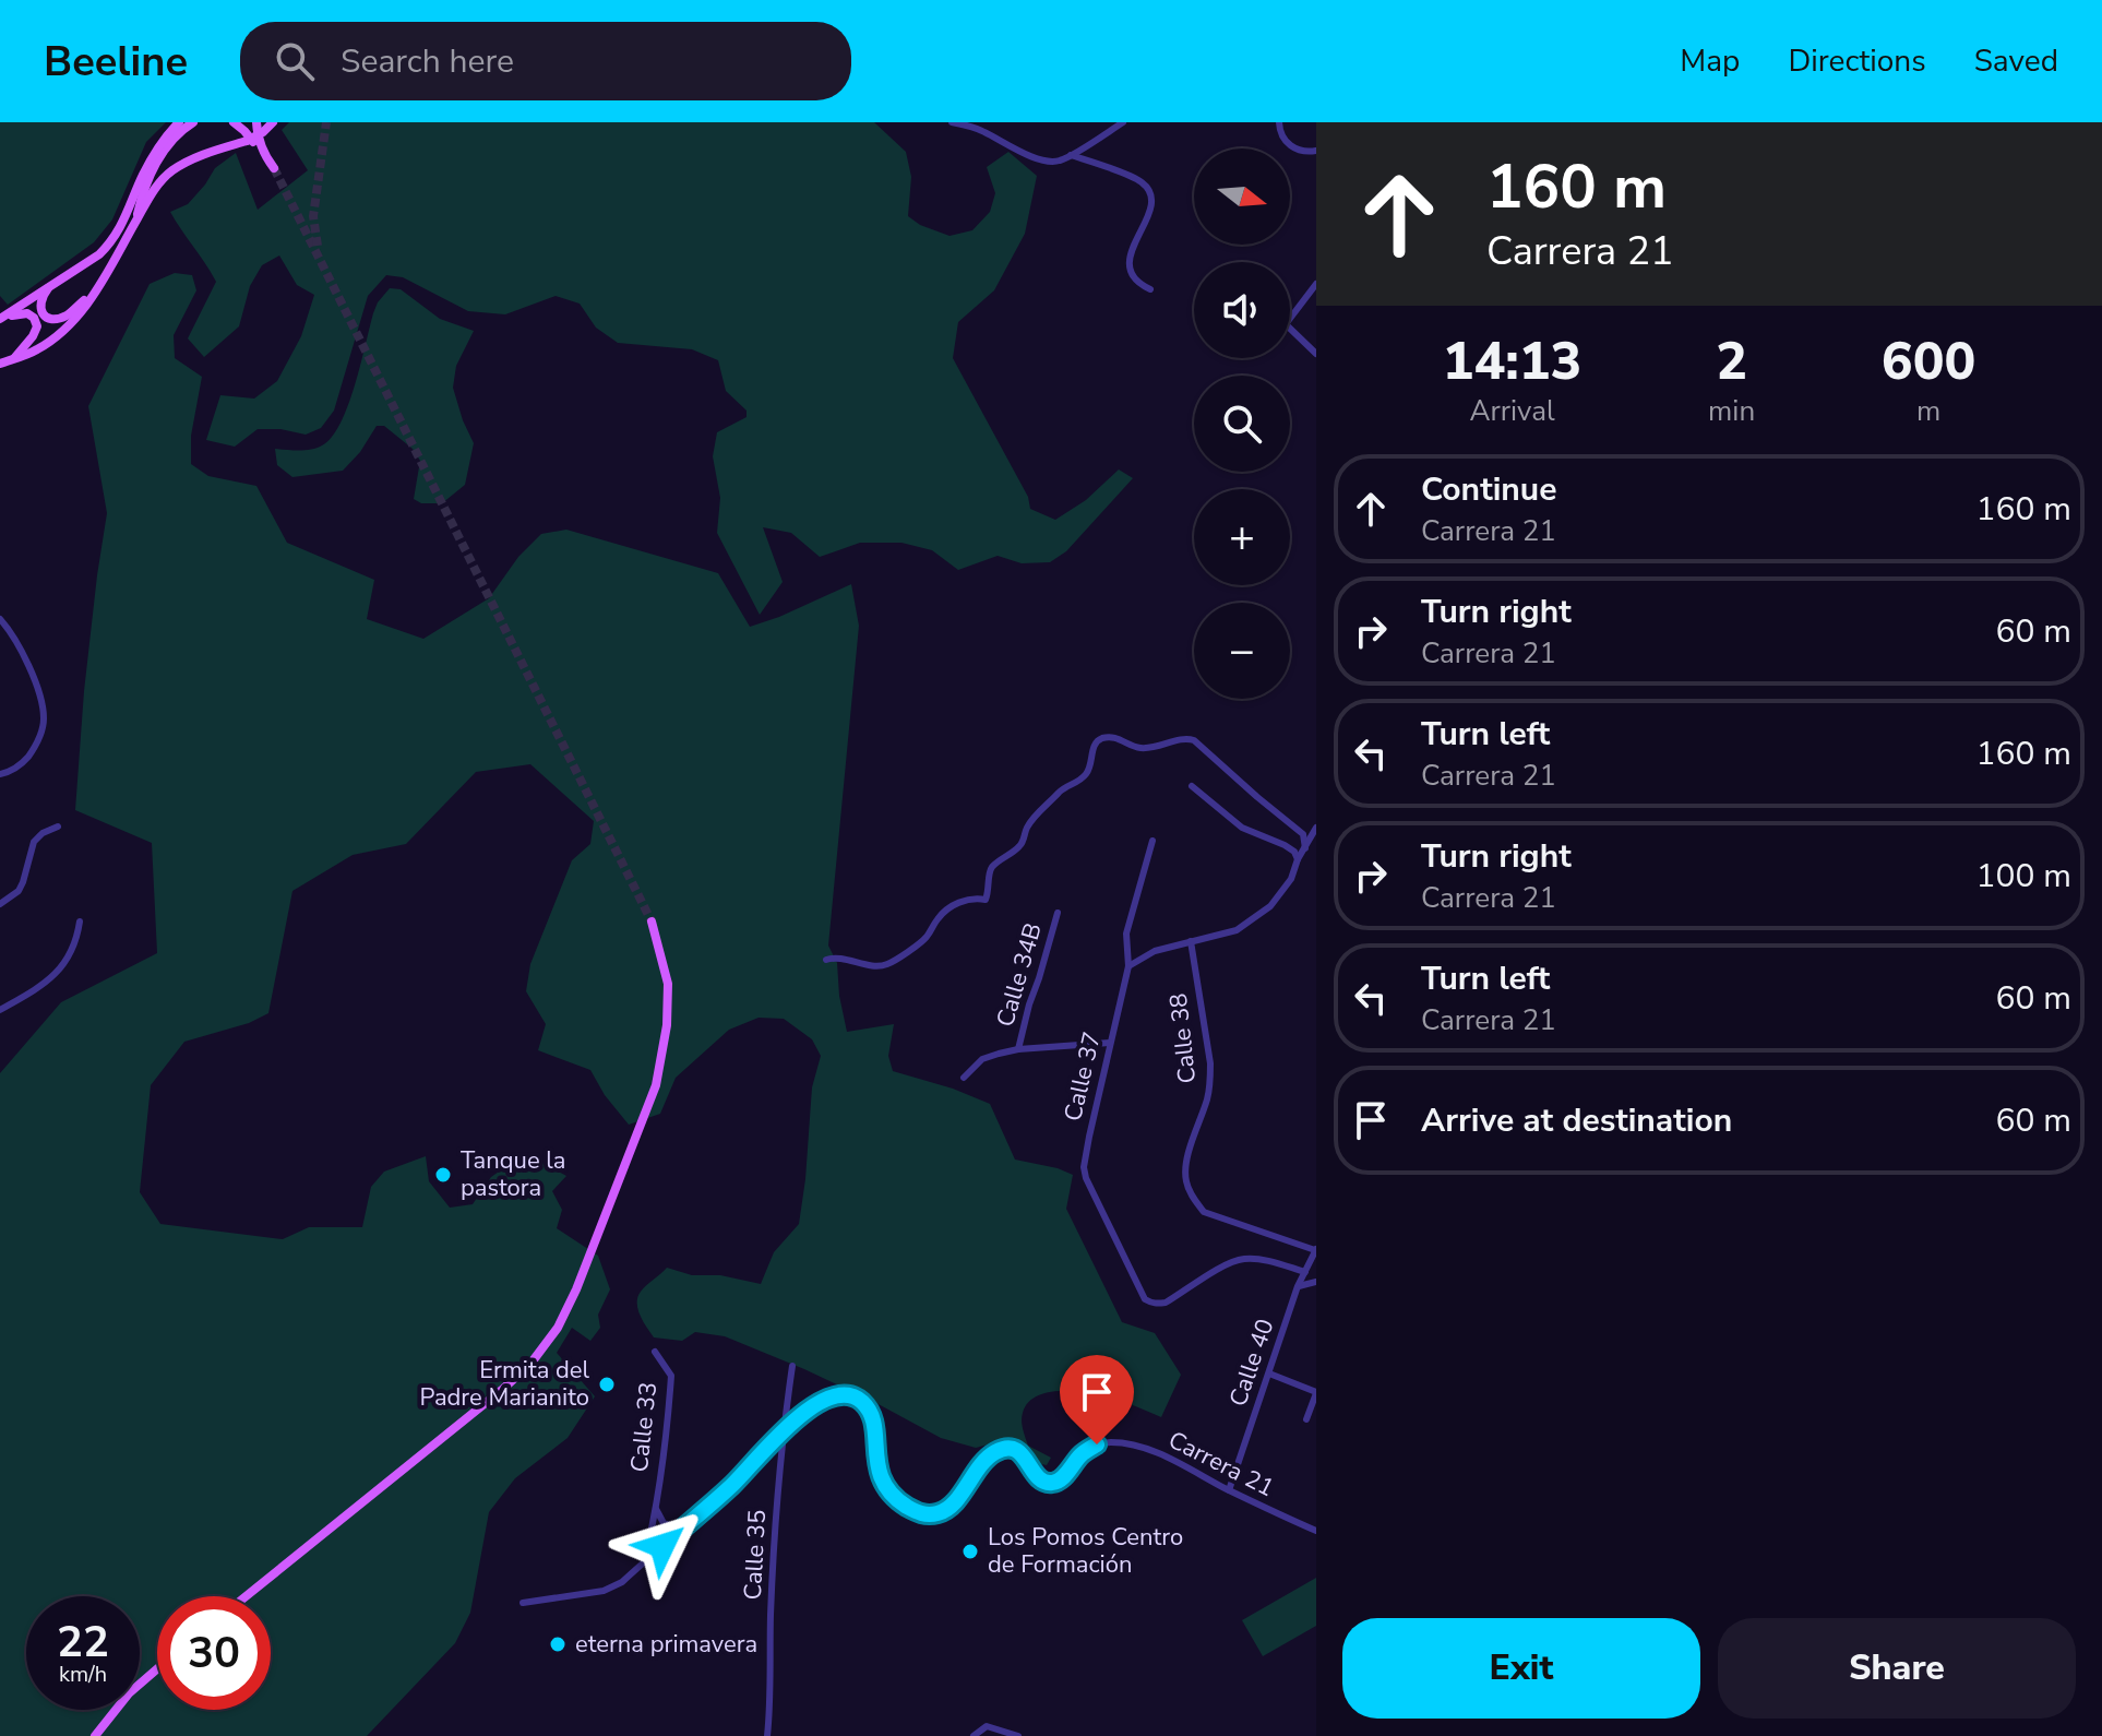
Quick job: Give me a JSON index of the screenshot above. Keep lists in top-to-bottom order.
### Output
{
  "streets": {
    "street": [
      "Calle 34B",
      "Calle 38",
      "Calle 37",
      "Calle 40",
      "Calle 33",
      "Carrera 21",
      "Calle 35"
    ]
  },
  "crossings": [
    ["Calle 38", "Calle 40"],
    ["Calle 37", "Calle 40"],
    ["Calle 40", "Carrera 21"],
    ["Carrera 21", "Calle 35"]
  ],
  "places": [
    "Tanque la pastora",
    "Ermita del Padre Marianito",
    "Los Pomos Centro de Formación",
    "eterna primavera"
  ],
  "north": "right",
  "page": {
    "header": "Beeline",
    "search": "Search here",
    "nav": ["Map", "Directions", "Saved"],
    "turn": ["160 m", "Carrera 21"],
    "map_buttons": ["+", "−"],
    "eta": [
      "14:13",
      "Arrival",
      "2",
      "min",
      "600",
      "m"
    ],
    "list": [
      {
        "name": "Continue",
        "note": "Carrera 21",
        "value": "160 m"
      },
      {
        "name": "Turn right",
        "note": "Carrera 21",
        "value": "60 m"
      },
      {
        "name": "Turn left",
        "note": "Carrera 21",
        "value": "160 m"
      },
      {
        "name": "Turn right",
        "note": "Carrera 21",
        "value": "100 m"
      },
      {
        "name": "Turn left",
        "note": "Carrera 21",
        "value": "60 m"
      },
      {
        "name": "Arrive at destination",
        "value": "60 m"
      }
    ],
    "speed": "22 km/h",
    "limit": "30",
    "buttons": ["Exit", "Share"]
  }
}
